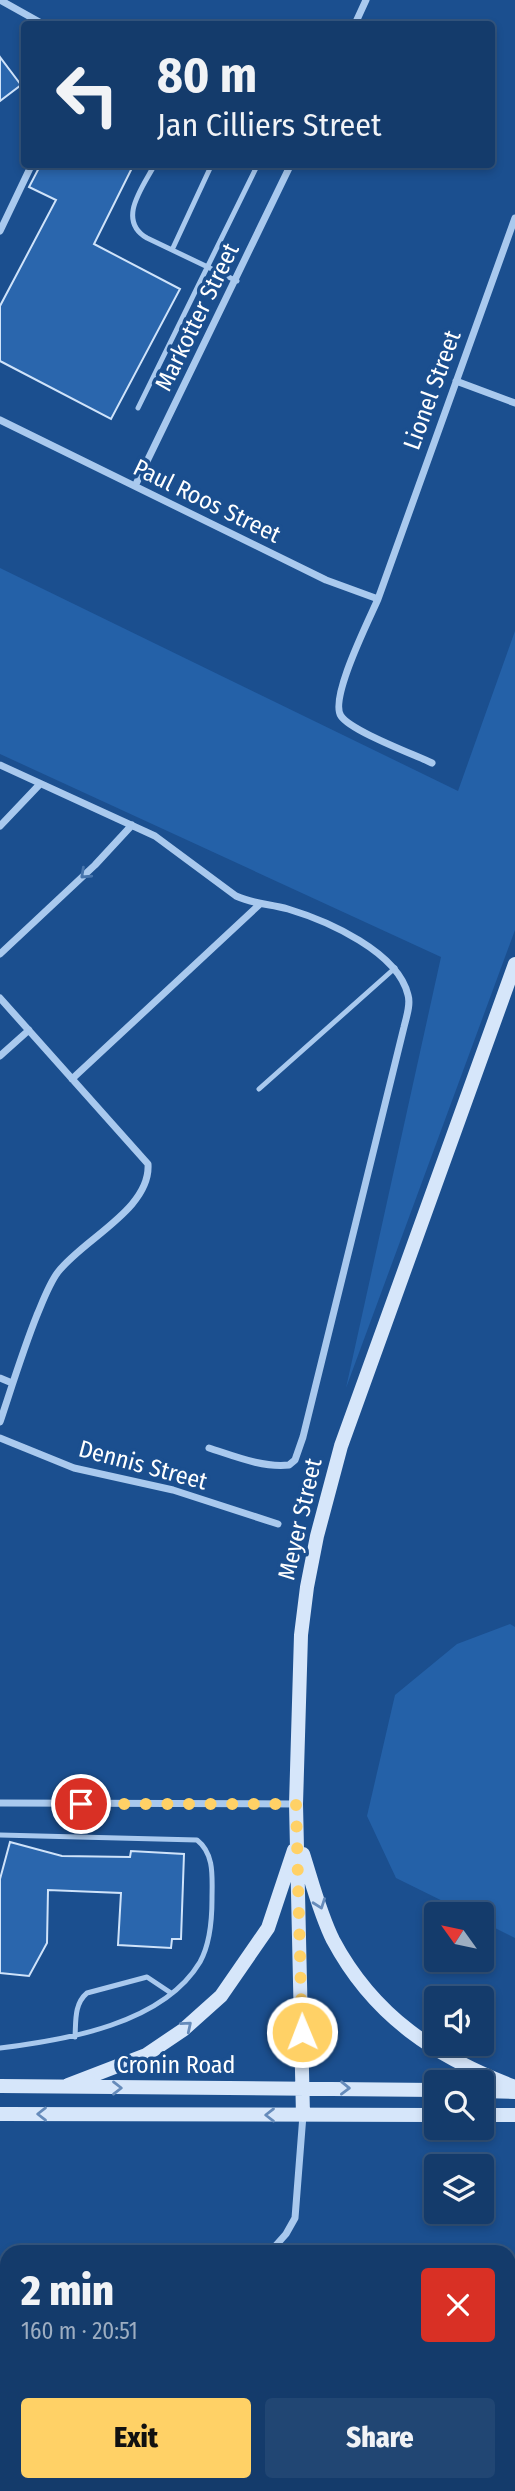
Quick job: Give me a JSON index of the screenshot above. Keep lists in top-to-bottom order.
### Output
{
  "streets": {
    "street": [
      "Markotter Street",
      "Lionel Street",
      "Paul Roos Street",
      "Dennis Street",
      "Meyer Street",
      "Cronin Road"
    ]
  },
  "crossings": [
    ["Markotter Street", "Paul Roos Street"],
    ["Lionel Street", "Paul Roos Street"],
    ["Meyer Street", "Cronin Road"]
  ],
  "north": "top left",
  "page": {
    "turn": ["80 m", "Jan Cilliers Street"],
    "heading": ["2 min", "160 m · 20:51"],
    "buttons": ["Exit", "Share"]
  }
}
